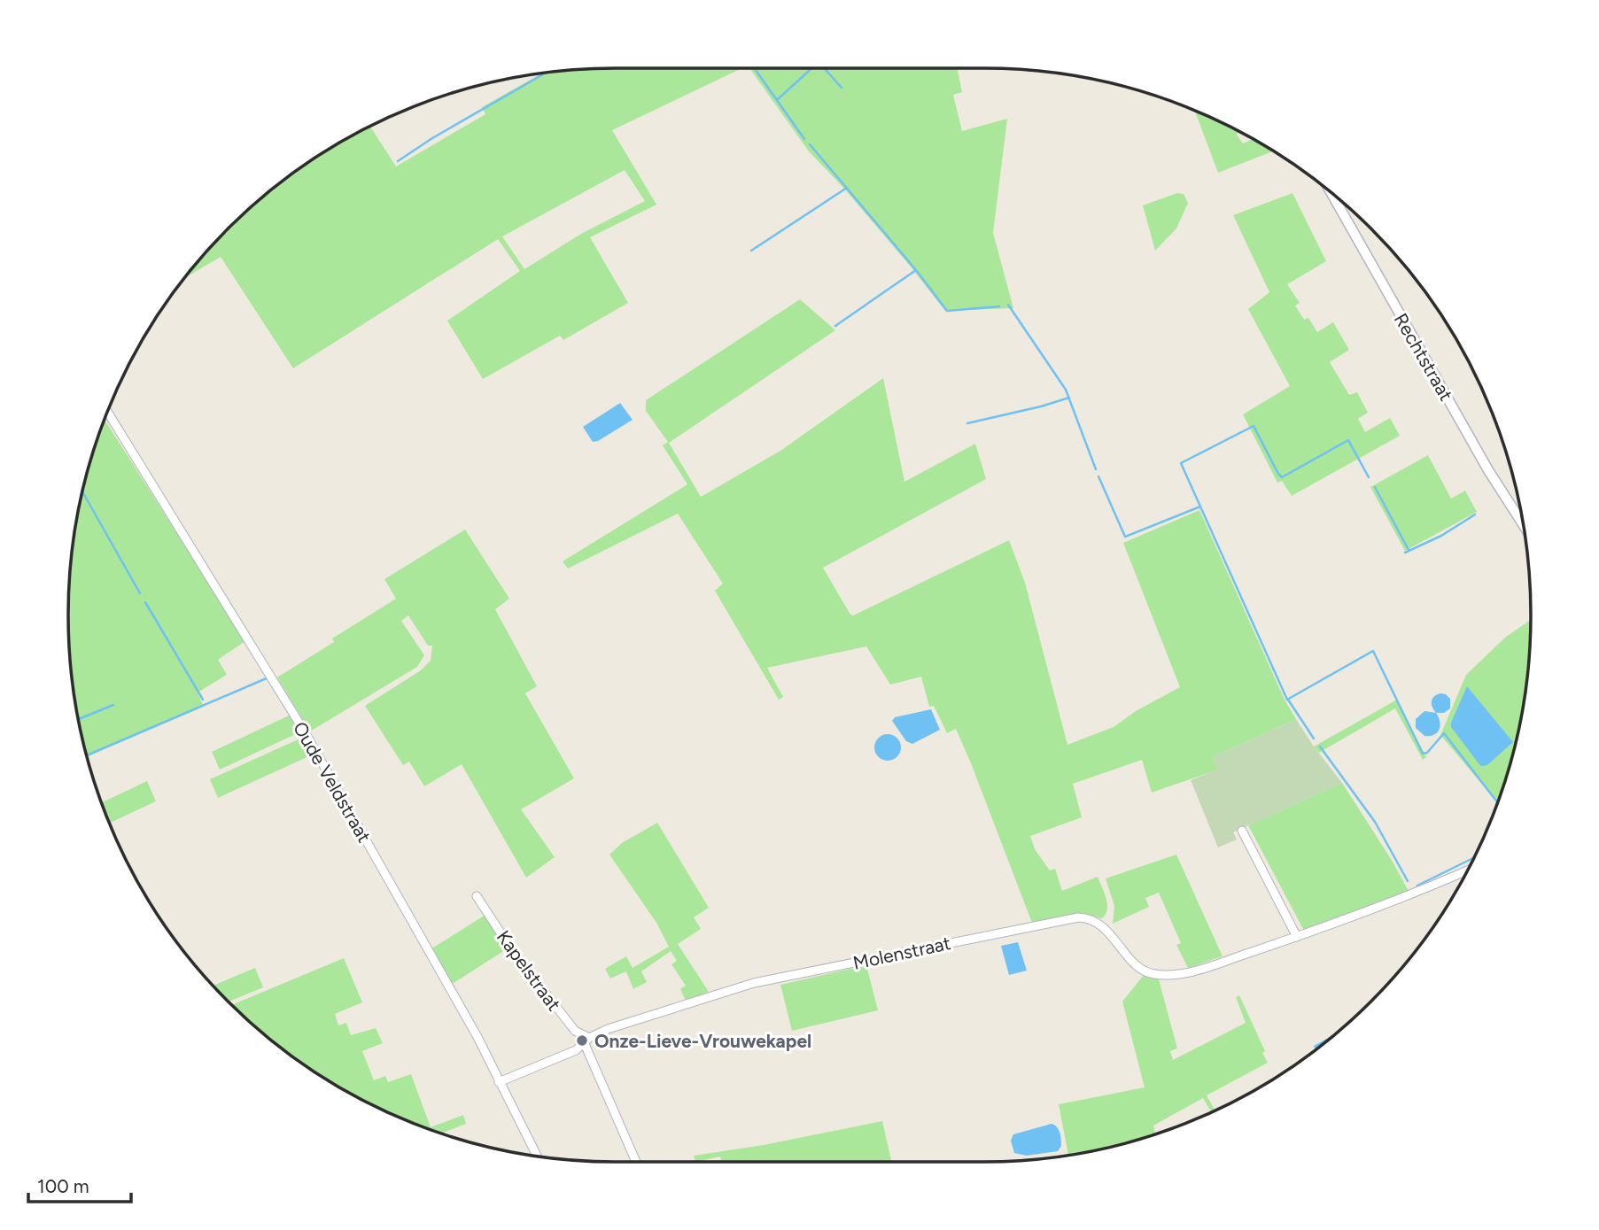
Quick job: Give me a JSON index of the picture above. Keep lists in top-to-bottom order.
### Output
{
  "streets": {
    "street": [
      "Rechtstraat",
      "Oude Veldstraat",
      "Molenstraat",
      "Kapelstraat"
    ]
  },
  "crossings": [
    ["Oude Veldstraat", "Molenstraat"],
    ["Molenstraat", "Kapelstraat"]
  ],
  "places": ["Onze-Lieve-Vrouwekapel"],
  "scale_bar": "100 m"
}
